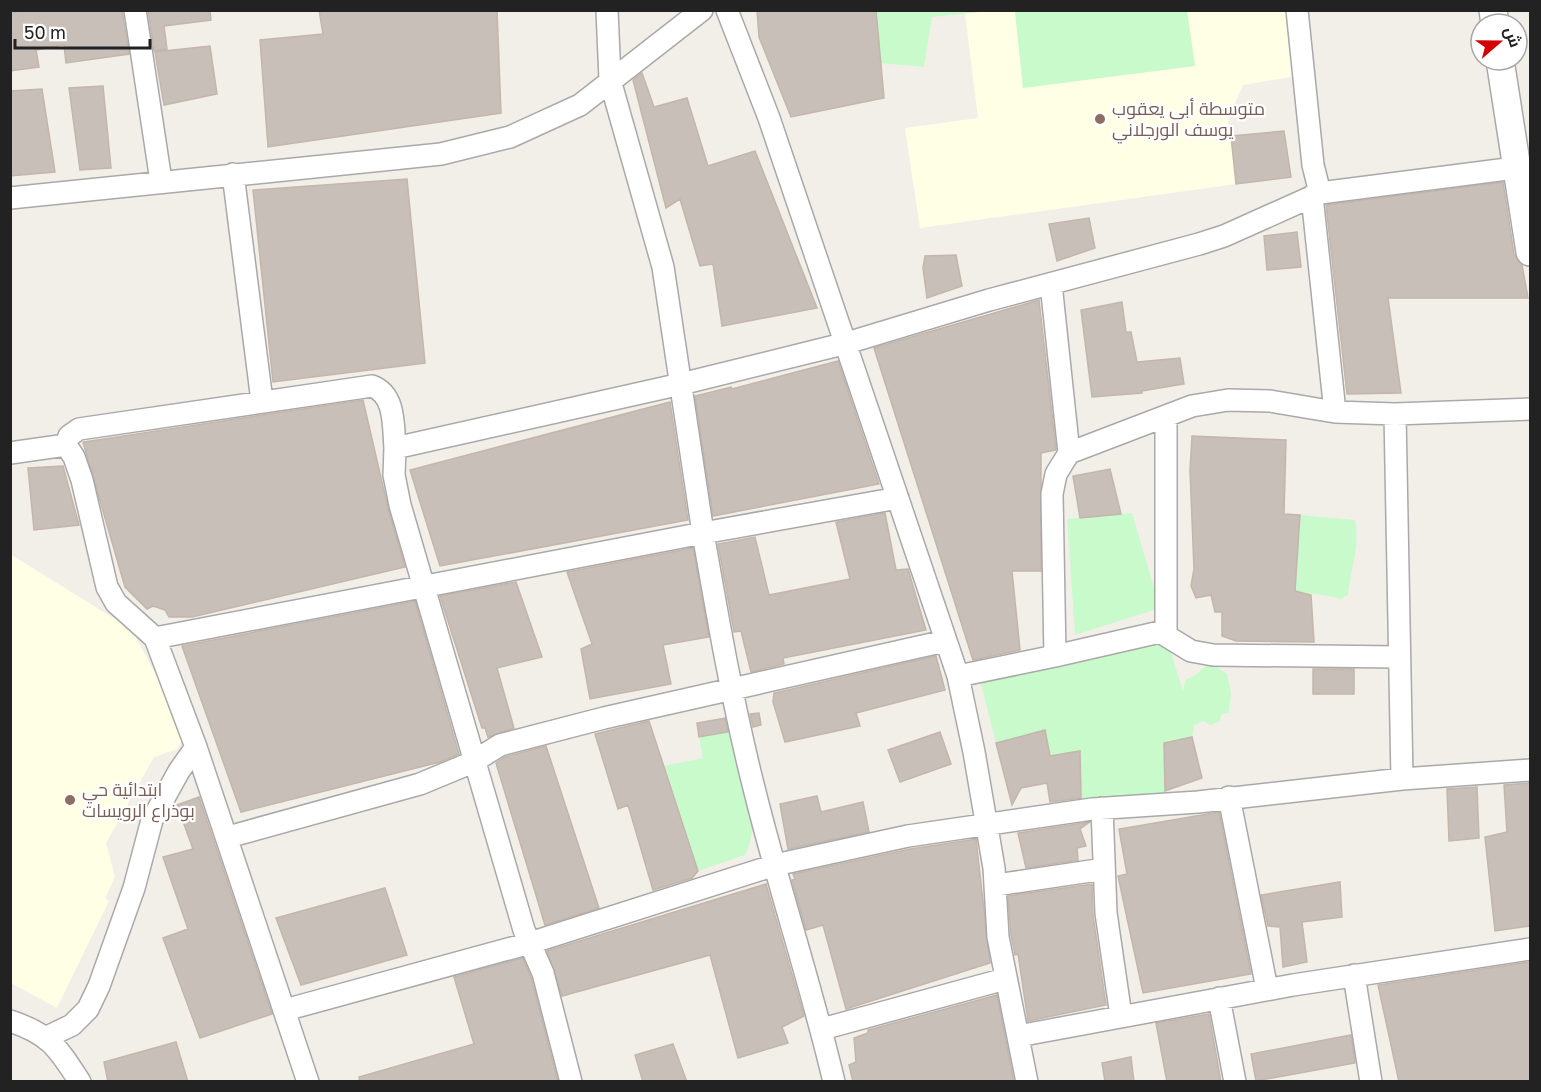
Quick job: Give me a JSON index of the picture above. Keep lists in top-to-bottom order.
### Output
{
  "places": ["متوسطة أبي يعقوب يوسف الورجلاني", "ابتدائية حي بوذراع الرويسات"],
  "scale_bar": "50 m",
  "north": "right"
}
